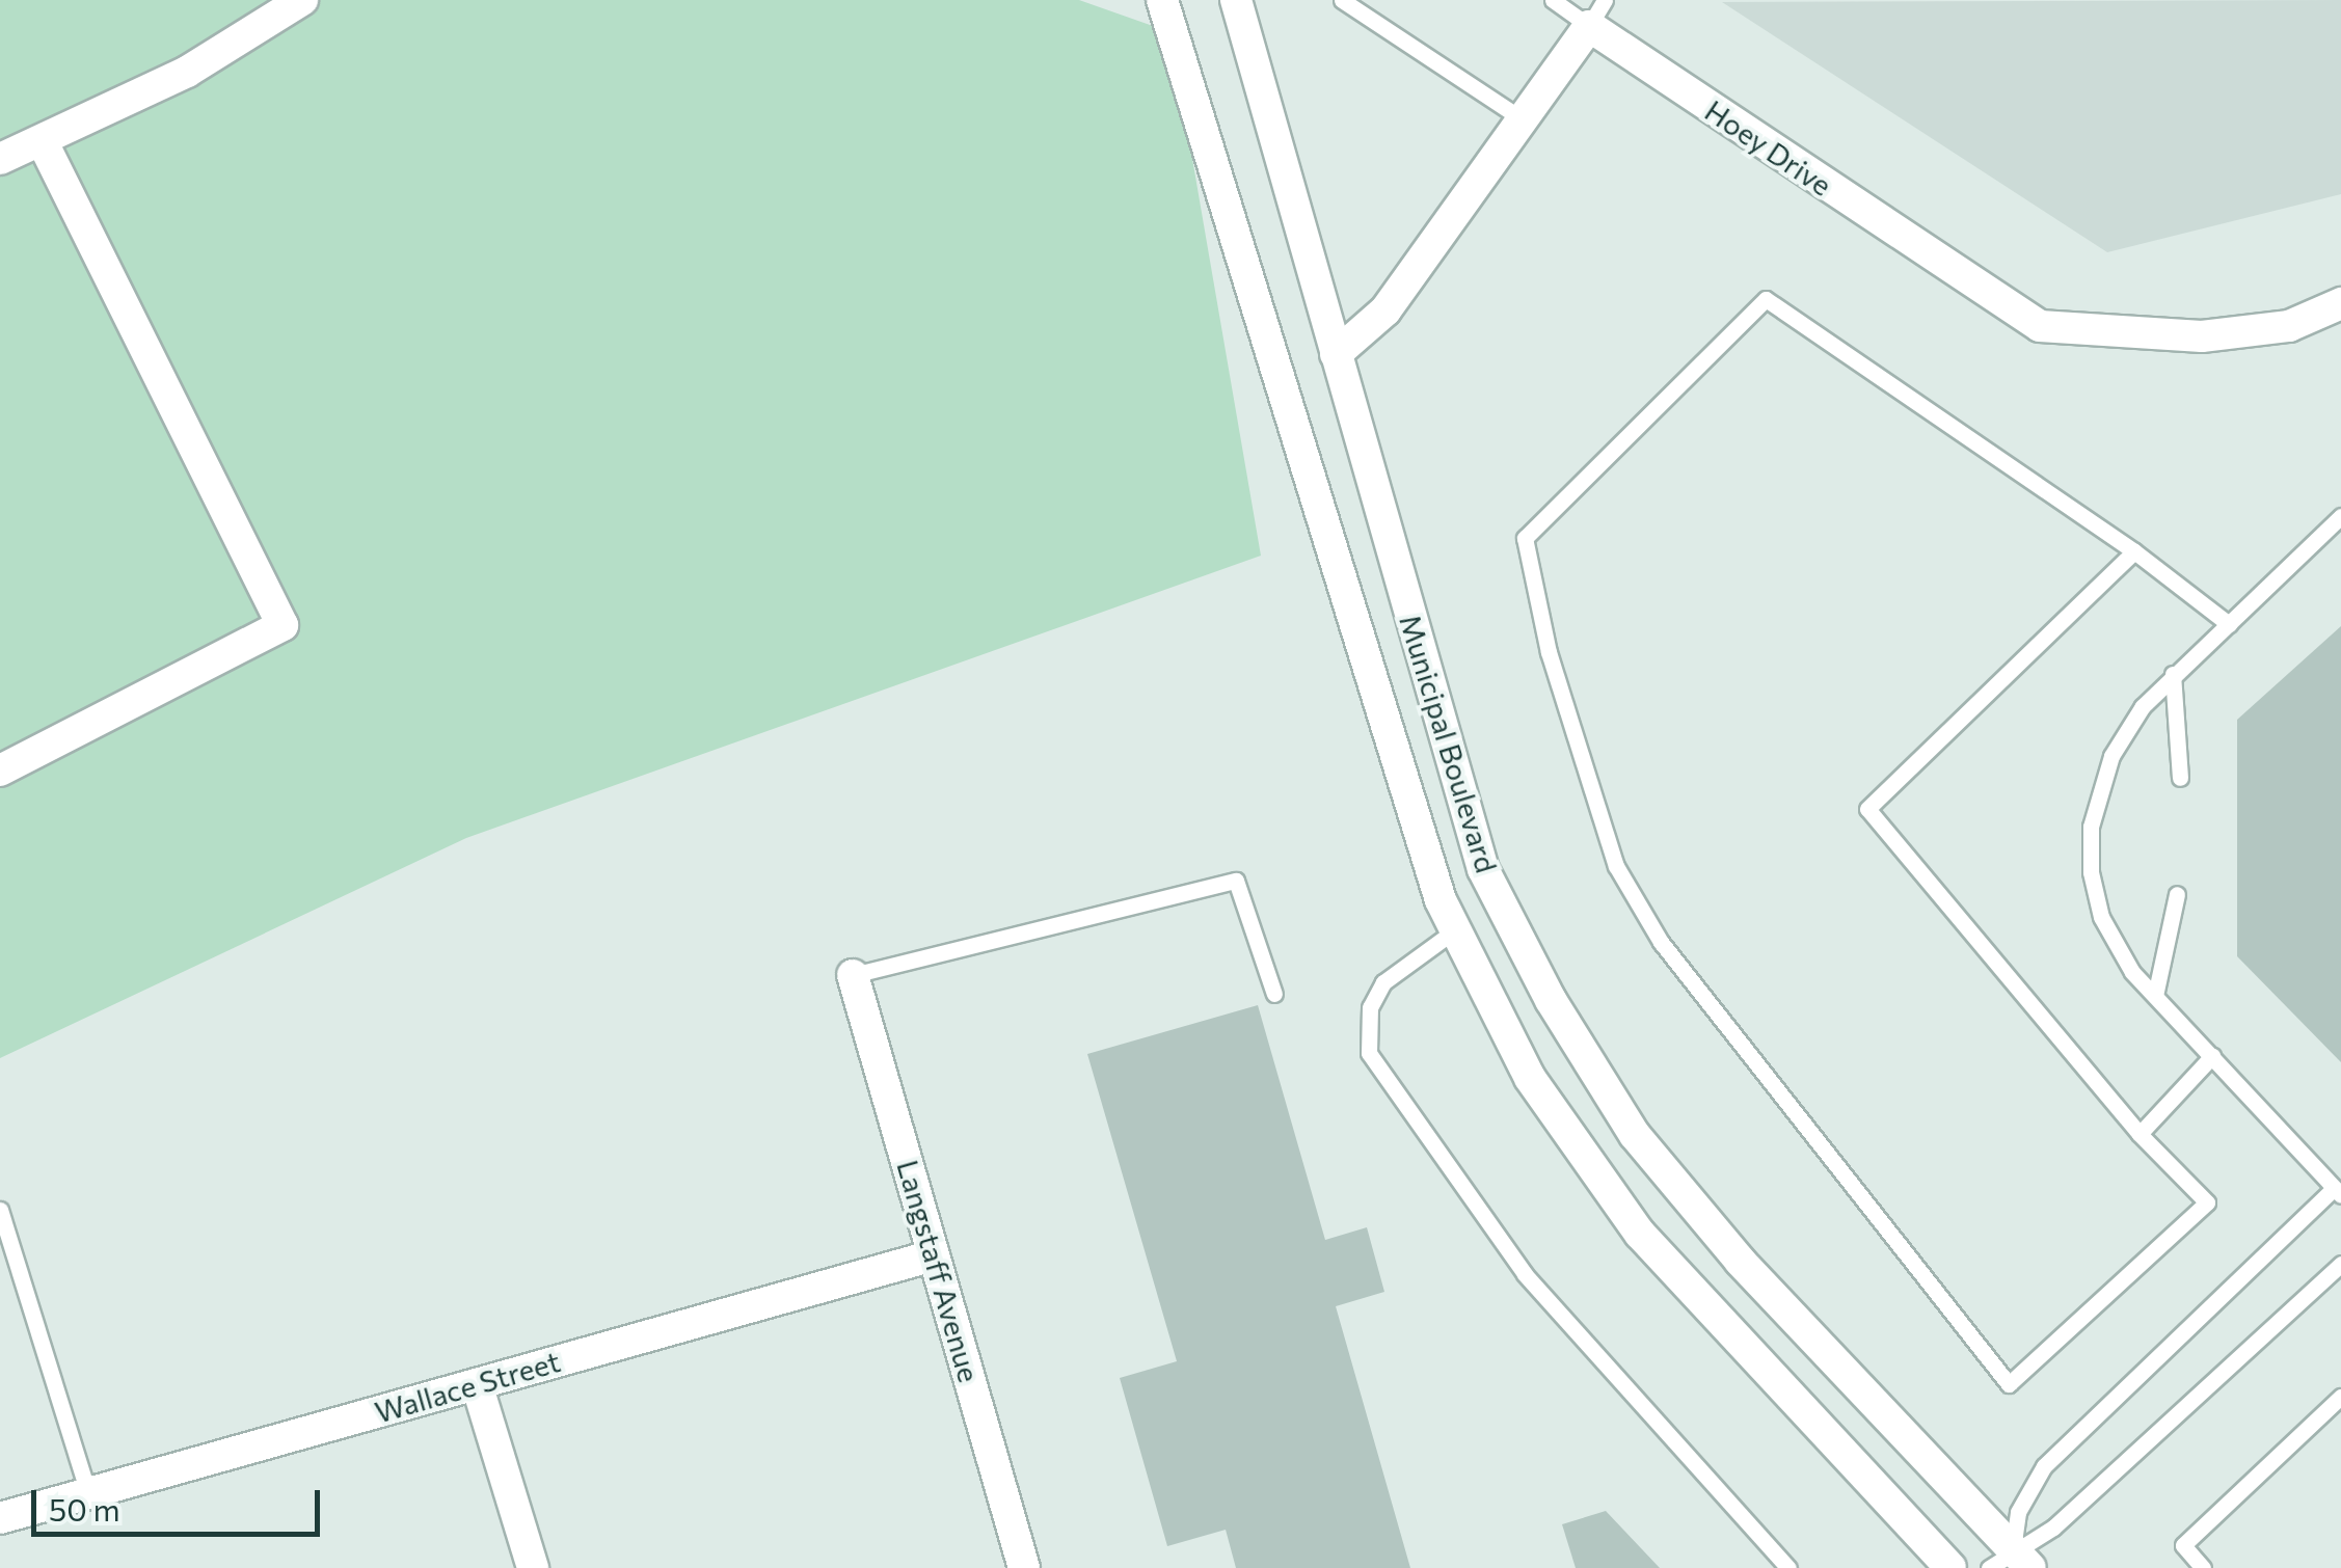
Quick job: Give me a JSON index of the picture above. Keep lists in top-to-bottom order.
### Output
{
  "streets": {
    "street": [
      "Hoey Drive",
      "Municipal Boulevard",
      "Langstaff Avenue",
      "Wallace Street"
    ]
  },
  "crossings": [
    ["Langstaff Avenue", "Wallace Street"]
  ],
  "scale_bar": "50 m"
}
